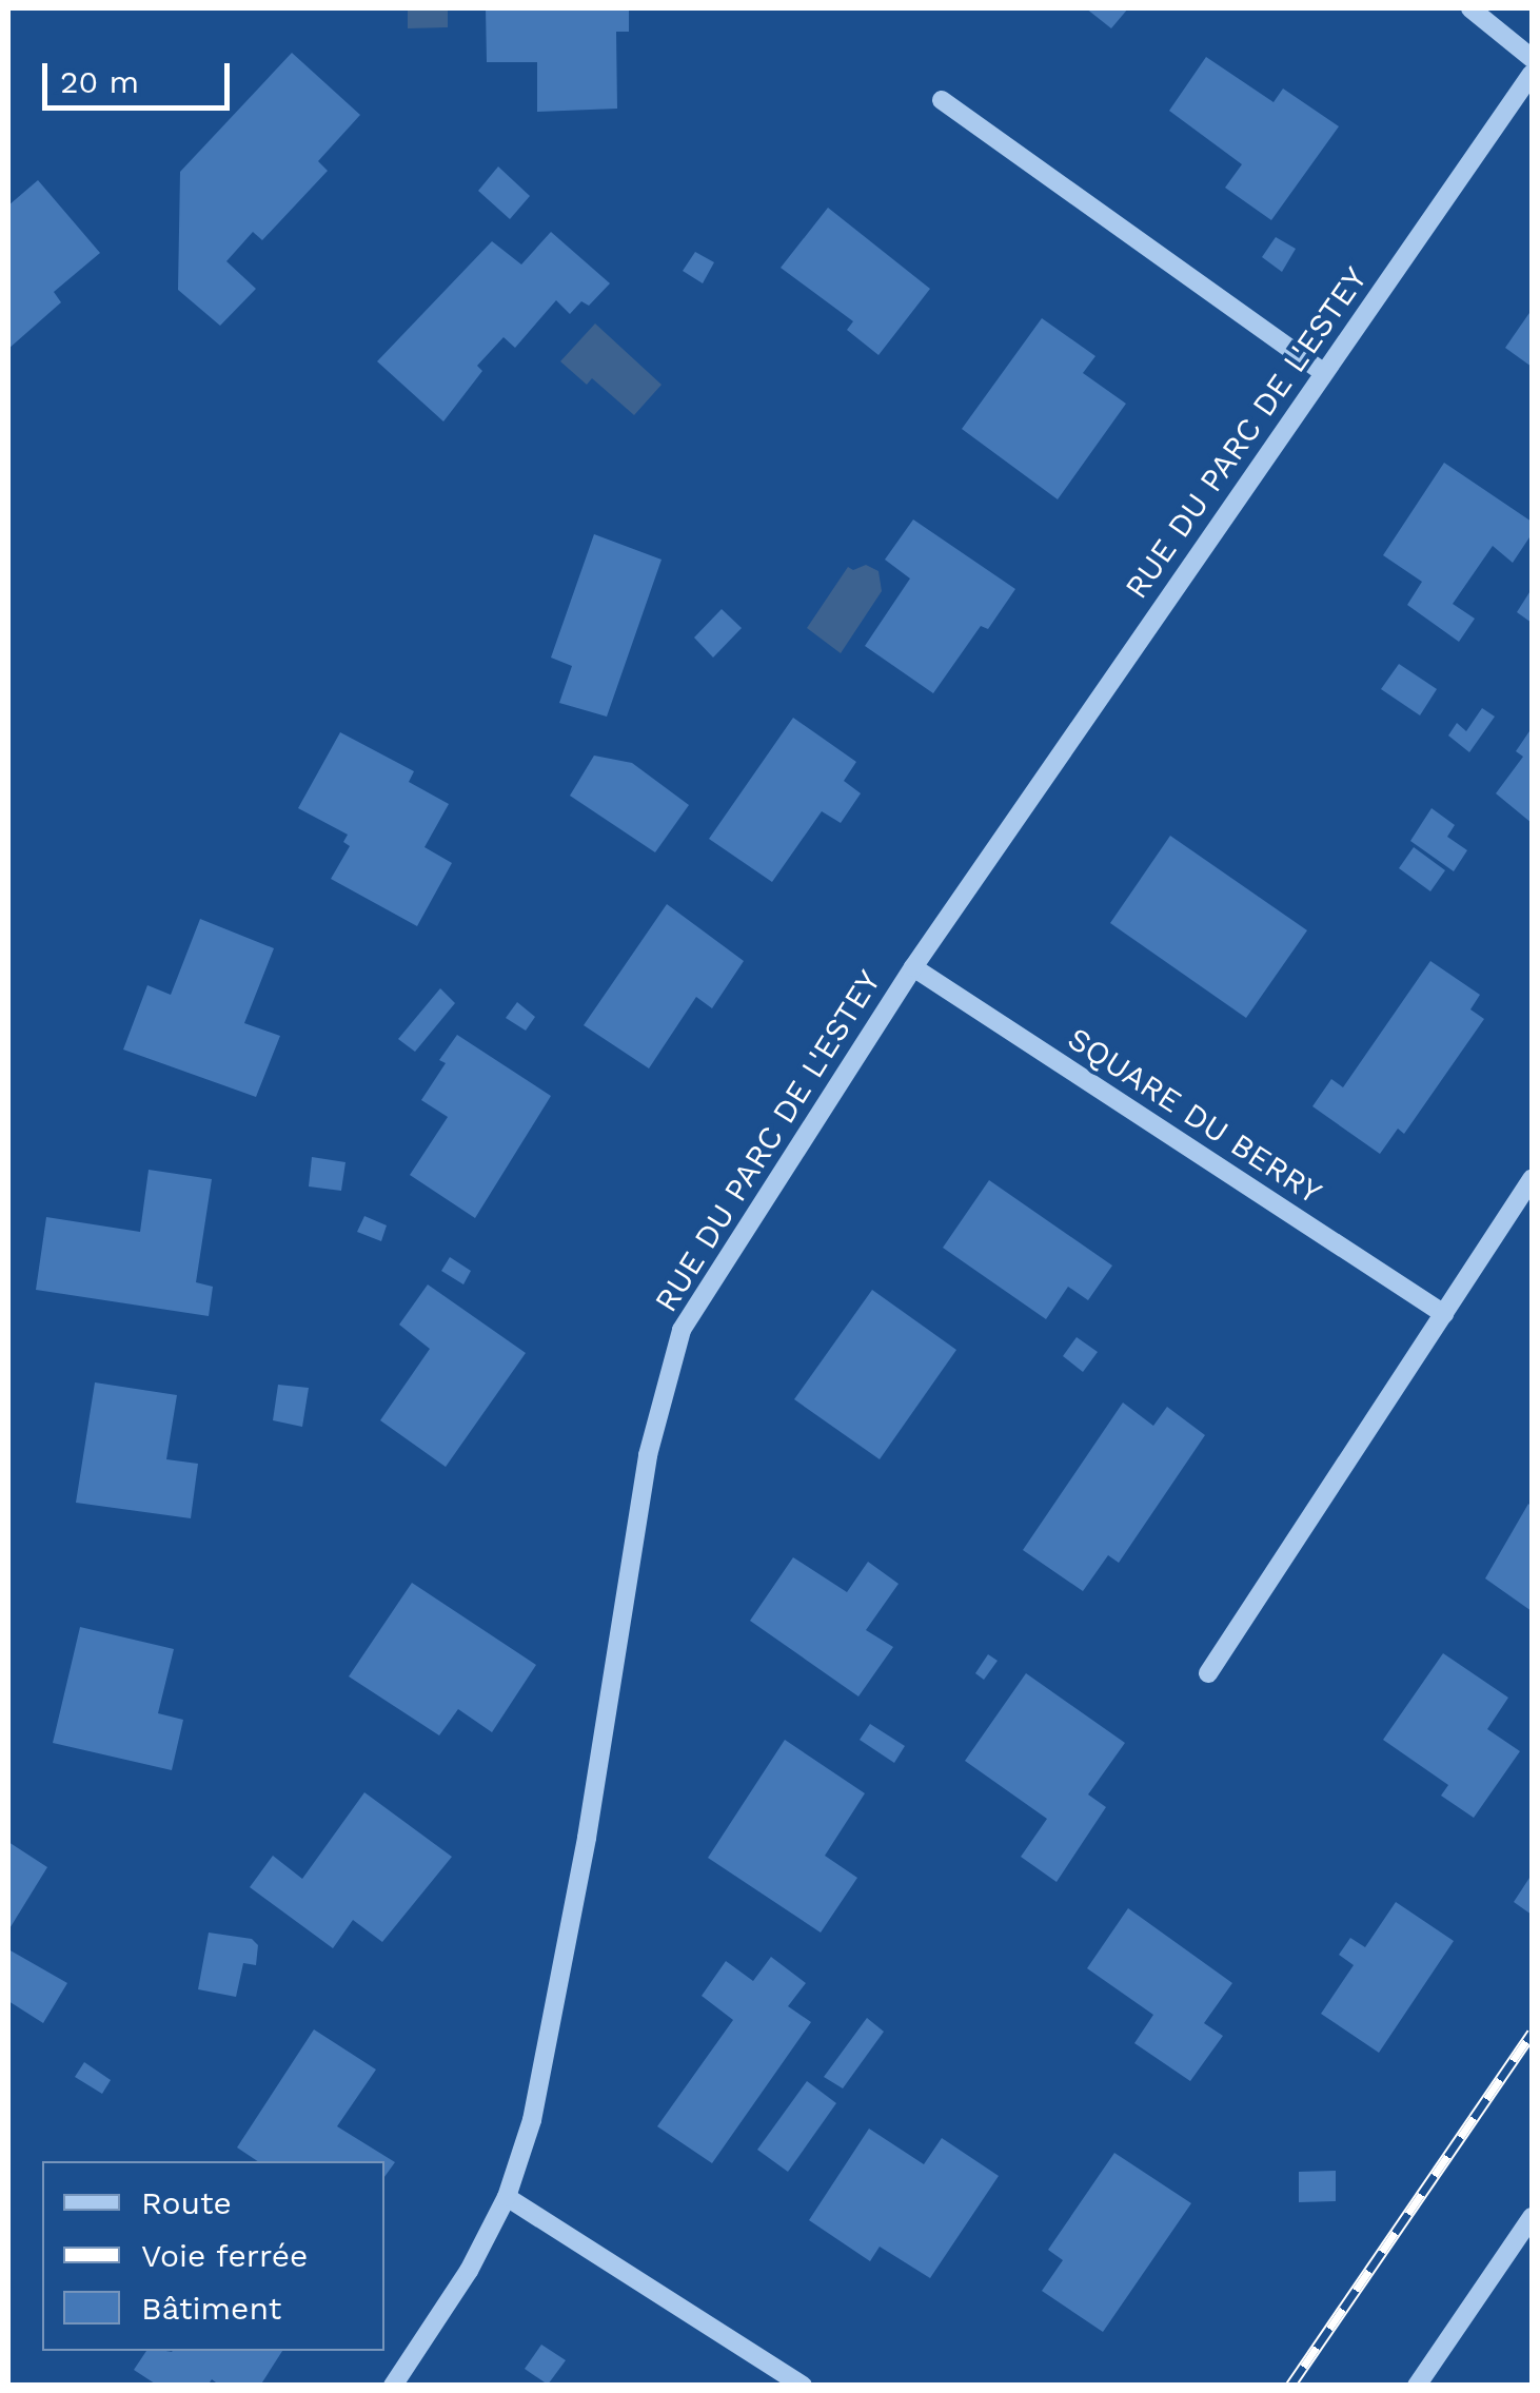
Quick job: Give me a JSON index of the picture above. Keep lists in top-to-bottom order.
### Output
{
  "streets": {
    "street": ["RUE DU PARC DE L'ESTEY", "SQUARE DU BERRY"]
  },
  "crossings": [
    ["RUE DU PARC DE L'ESTEY", "SQUARE DU BERRY"]
  ],
  "legend": ["Route", "Voie ferrée", "Bâtiment"],
  "scale_bar": "20 m"
}
